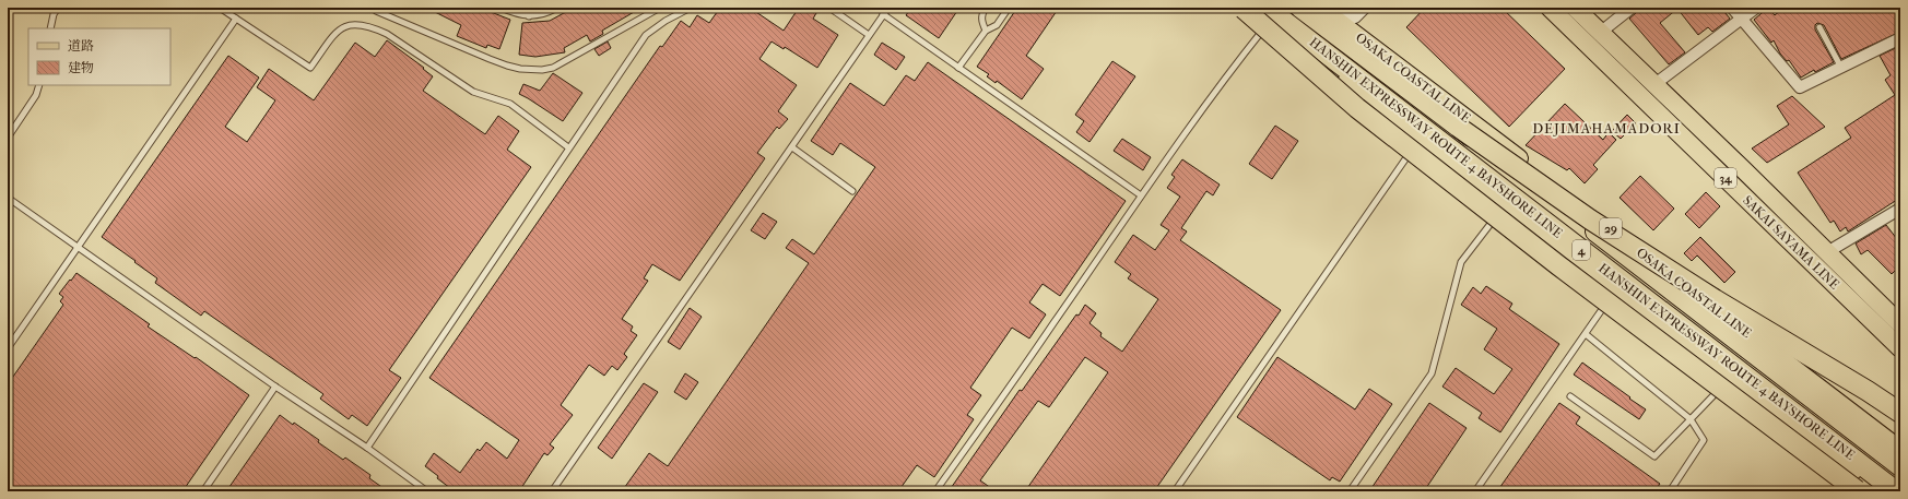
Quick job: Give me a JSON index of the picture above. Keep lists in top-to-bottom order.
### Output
{
  "streets": {
    "highway": ["HANSHIN EXPRESSWAY ROUTE 4 BAYSHORE LINE", "4"],
    "main road": [
      "OSAKA COASTAL LINE",
      "34",
      "29",
      "SAKAI SAYAMA LINE"
    ]
  },
  "districts": ["DEJIMAHAMADORI"],
  "legend": ["道路", "建物"]
}
